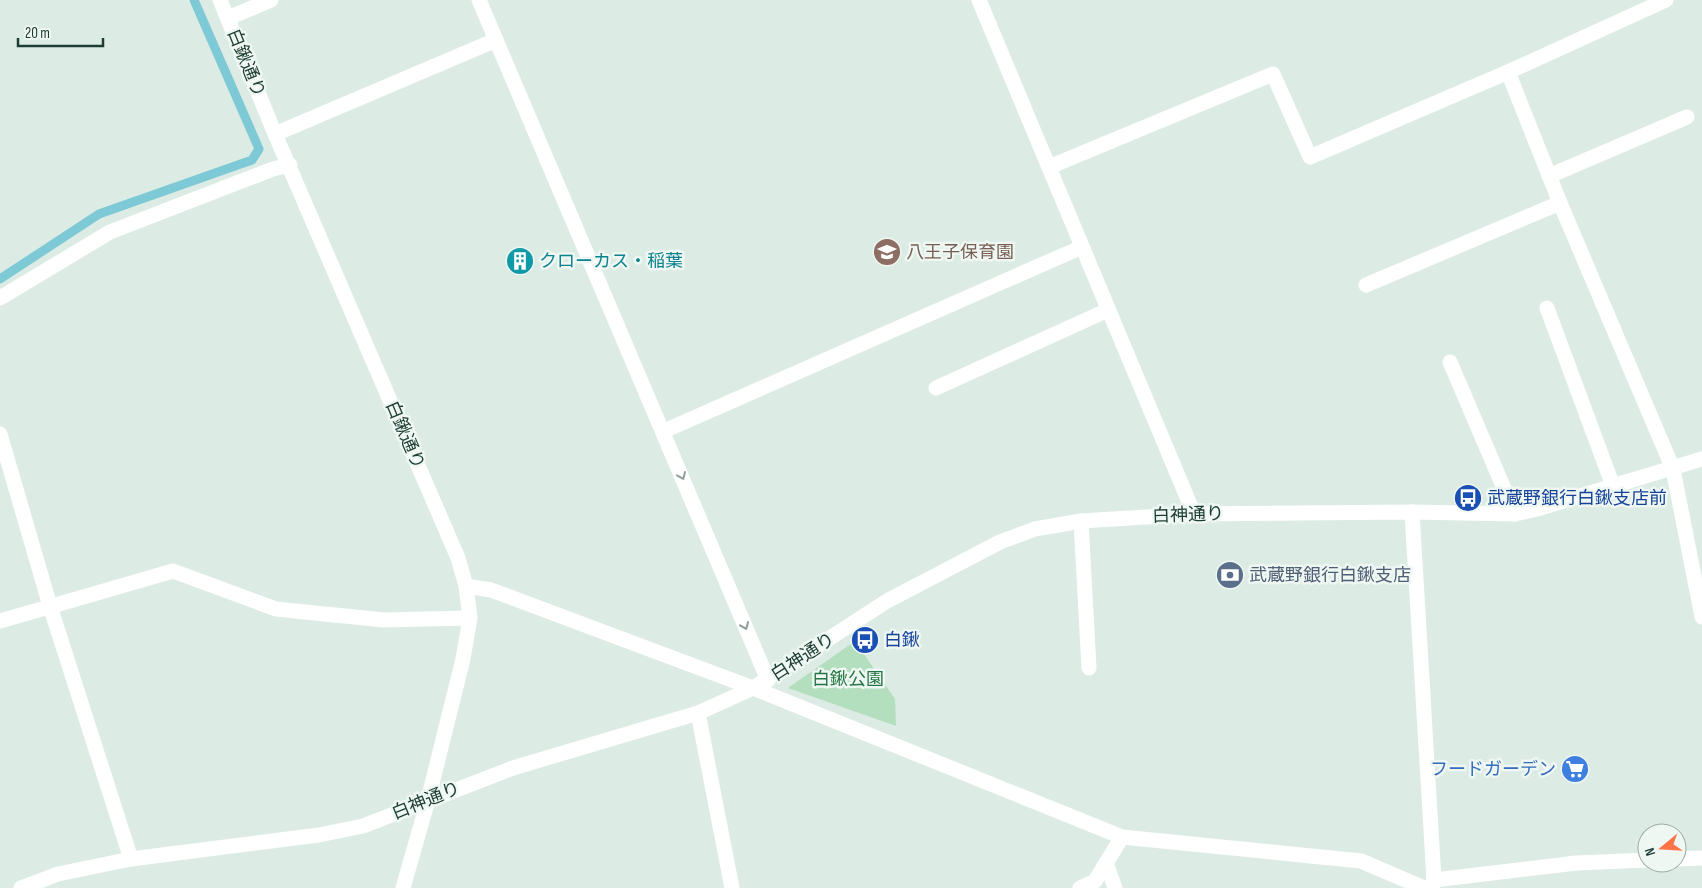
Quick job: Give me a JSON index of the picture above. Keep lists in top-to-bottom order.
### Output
{
  "streets": {
    "street": ["白鍬通り", "白神通り"]
  },
  "crossings": [
    ["白鍬通り", "白神通り"]
  ],
  "parks": ["白鍬公園"],
  "places": {
    "school or university": ["八王子保育園"],
    "building": ["クローカス・稲葉"],
    "bus stop": ["武蔵野銀行白鍬支店前", "白鍬"],
    "bank": ["武蔵野銀行白鍬支店"],
    "supermarket": ["フードガーデン"]
  },
  "scale_bar": "20 m",
  "north": "left"
}
